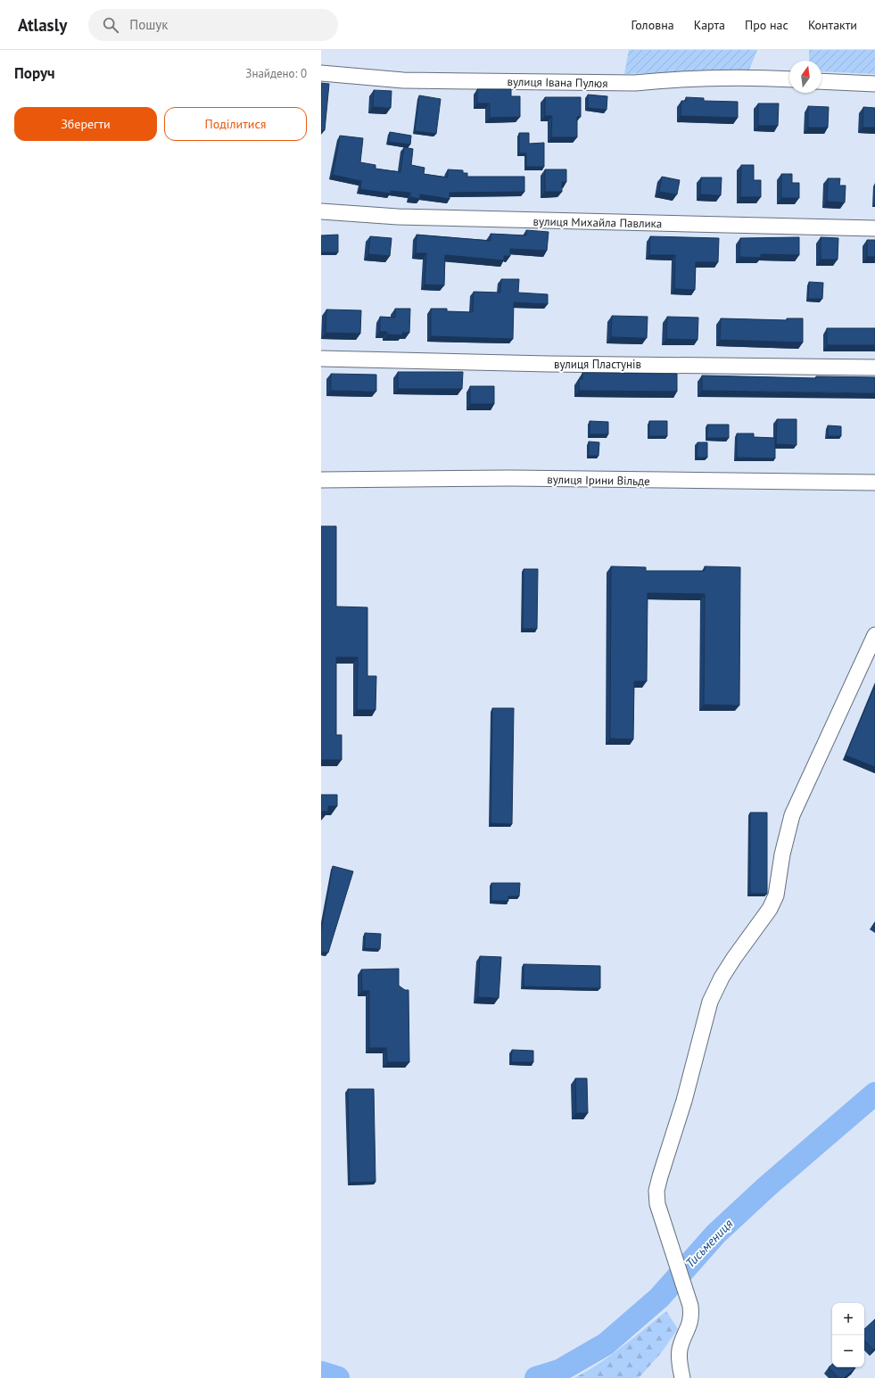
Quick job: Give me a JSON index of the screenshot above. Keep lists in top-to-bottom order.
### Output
{
  "streets": {
    "street": [
      "вулиця Івана Пулюя",
      "вулиця Михайла Павлика",
      "вулиця Пластунів",
      "вулиця Ірини Вільде"
    ]
  },
  "water": ["Тисьмениця"],
  "north": "top",
  "page": {
    "header": "Atlasly",
    "search": "Пошук",
    "nav": [
      "Головна",
      "Карта",
      "Про нас",
      "Контакти"
    ],
    "heading": ["Поруч", "Знайдено: 0"],
    "buttons": ["Зберегти", "Поділитися"],
    "map_buttons": ["+", "−"]
  }
}
